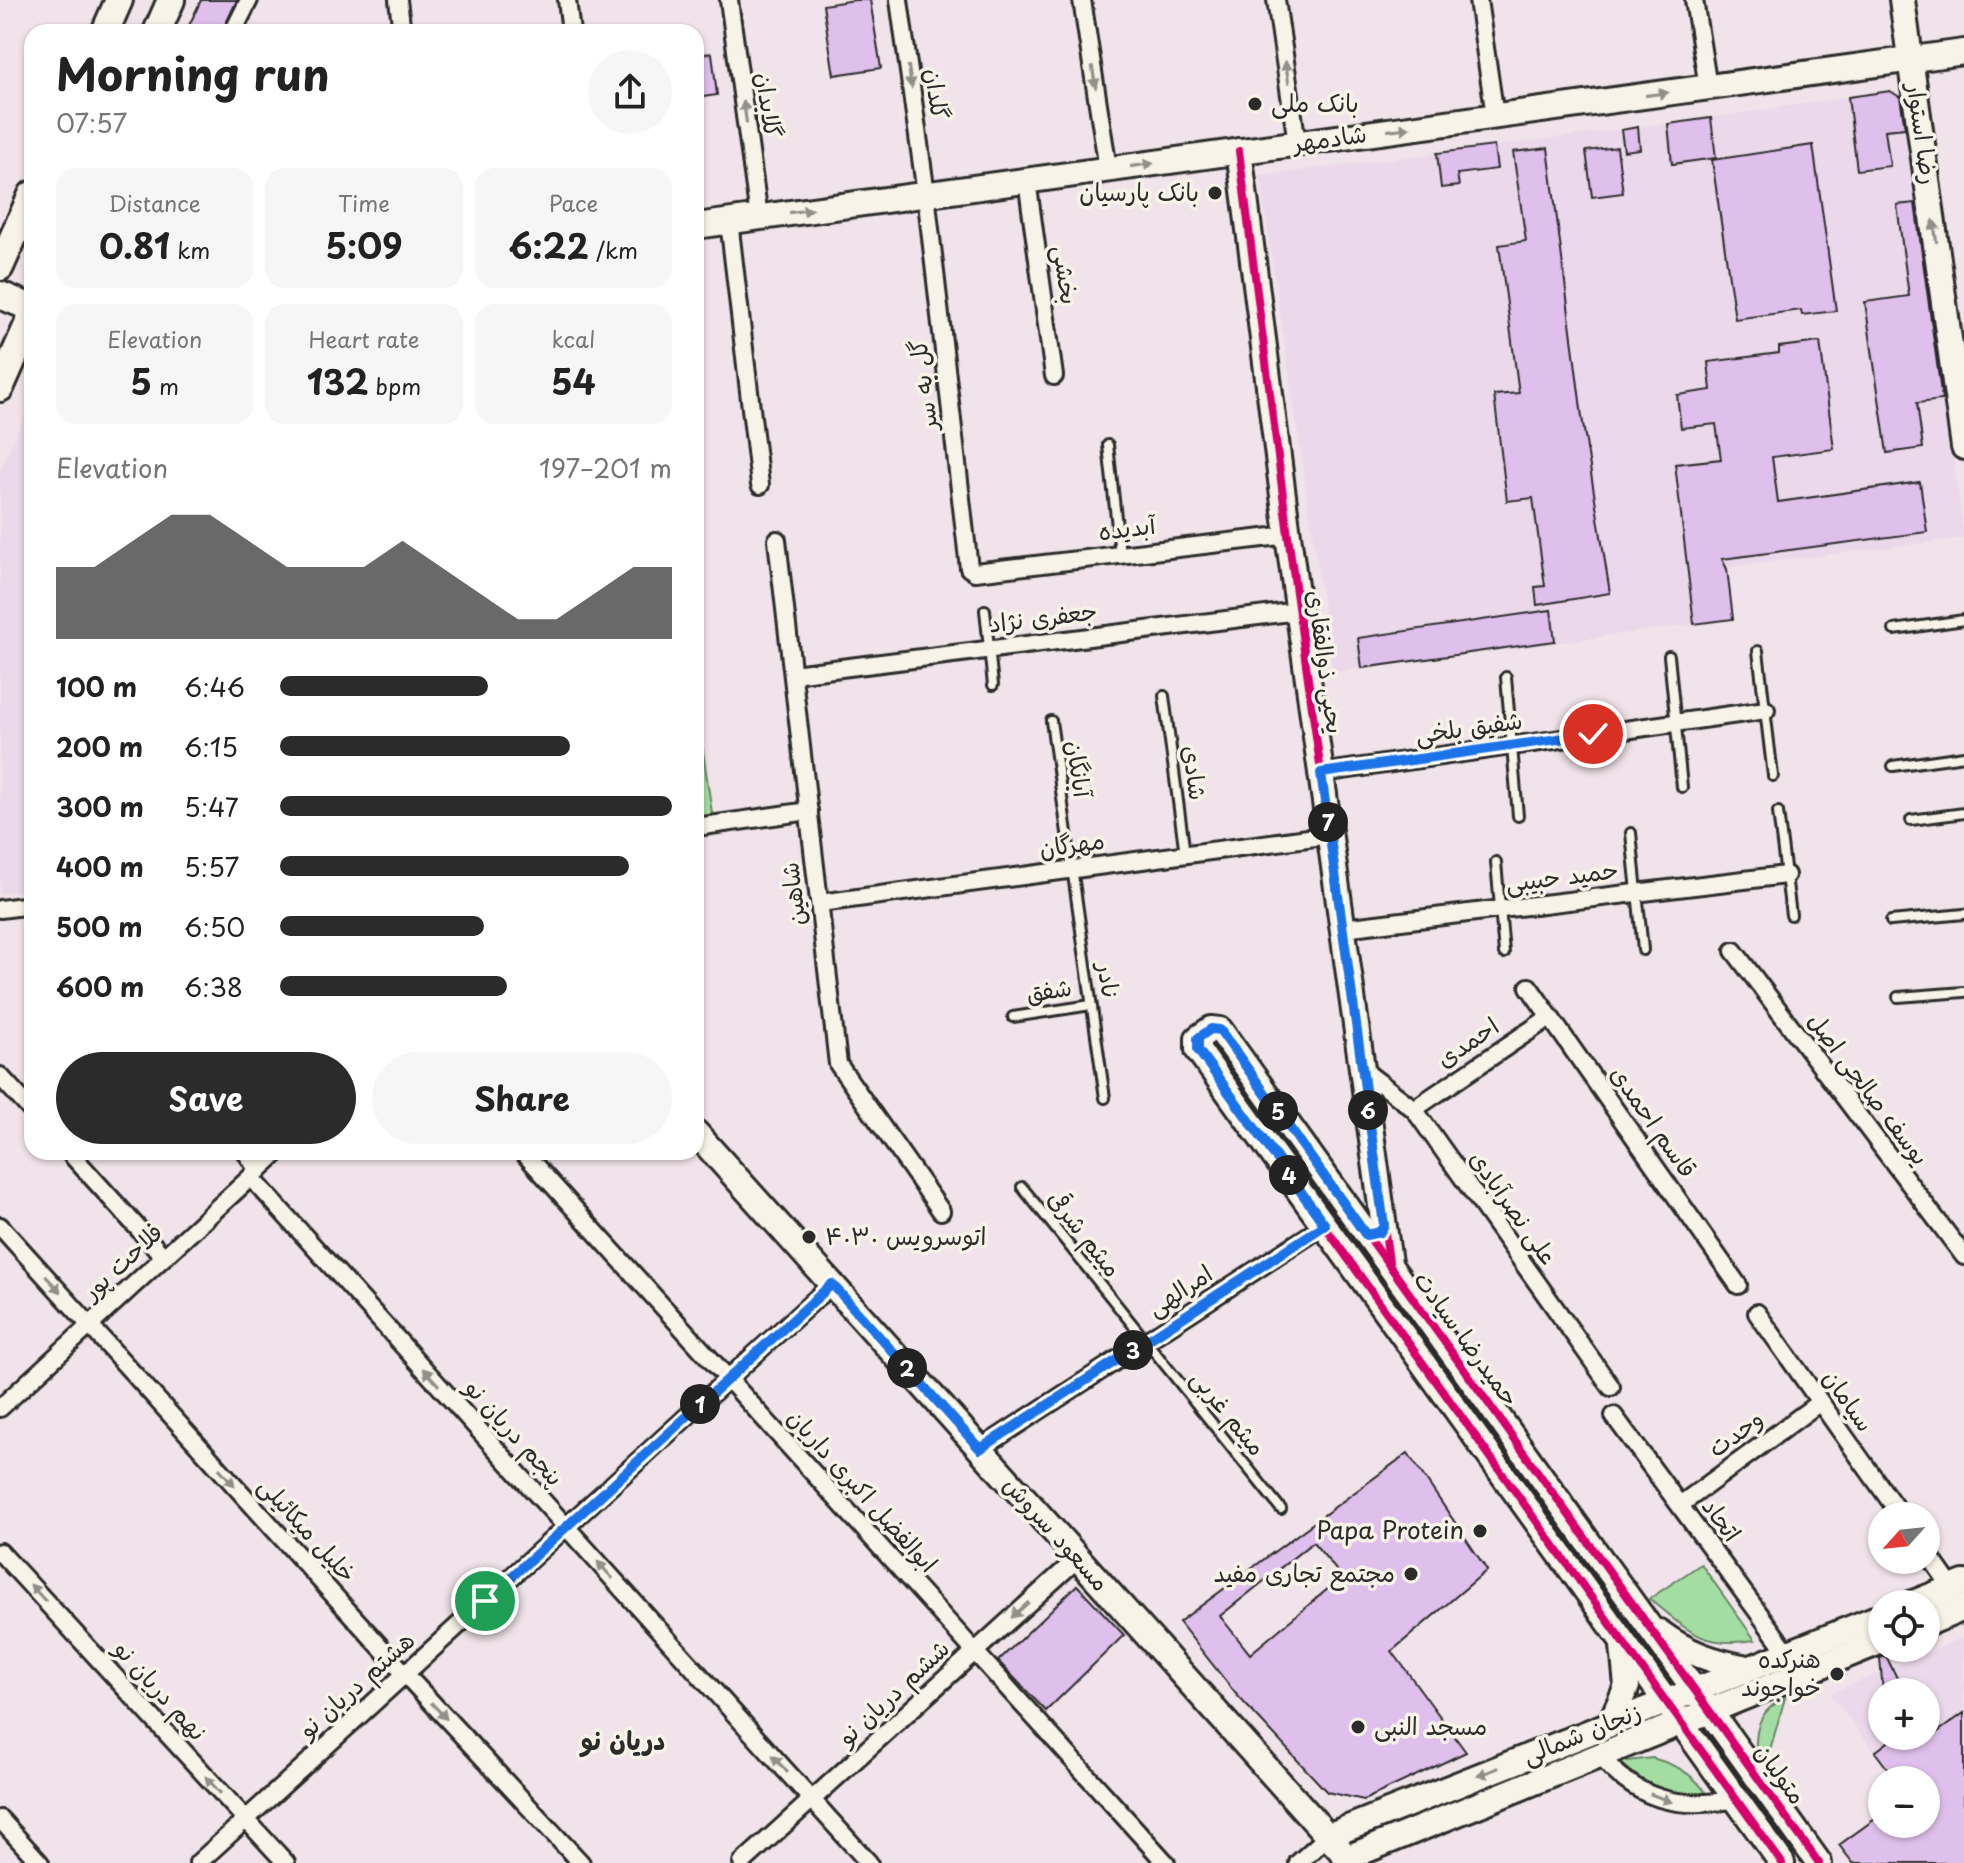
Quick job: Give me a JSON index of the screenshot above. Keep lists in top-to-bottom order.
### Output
{
  "streets": {
    "main road": [
      "رضا استوار",
      "شادمهر",
      "یحیی ذوالفقاری",
      "حمیدرضا سیادت",
      "مسعود سروش",
      "زنجان شمالی",
      "متولیان"
    ],
    "street": [
      "گلدان",
      "گلابدان",
      "بخشی",
      "گل به سر",
      "آبدیده",
      "جعفری نژاد",
      "شفیق بلخی",
      "مهرگان",
      "حمید حبیبی",
      "شاهین",
      "احمدی",
      "یوسف صالحی اصل",
      "قاسم احمدی",
      "علی نصرآبادی",
      "فلاحت پور",
      "امرالهی",
      "سیامان",
      "پنجم دریان‌ نو",
      "وحدت",
      "ابوالفضل اکبری داریان",
      "اتحاد",
      "خلیل میکائیلی",
      "هشتم دریان‌ نو",
      "نهم دریان‌ نو",
      "ششم دریان‌ نو"
    ],
    "lane": [
      "آبانگان",
      "شادی",
      "نادر",
      "شفق",
      "میثم شرقی",
      "میثم غربی"
    ]
  },
  "crossings": [
    ["گلدان", "شادمهر"],
    ["گلدان", "گل به سر"],
    ["گلابدان", "شادمهر"],
    ["رضا استوار", "شادمهر"],
    ["شادمهر", "بخشی"],
    ["شادمهر", "گل به سر"],
    ["شادمهر", "یحیی ذوالفقاری"],
    ["گل به سر", "آبدیده"],
    ["آبدیده", "یحیی ذوالفقاری"],
    ["جعفری نژاد", "یحیی ذوالفقاری"],
    ["جعفری نژاد", "شاهین"],
    ["یحیی ذوالفقاری", "شفیق بلخی"],
    ["یحیی ذوالفقاری", "مهرگان"],
    ["یحیی ذوالفقاری", "حمید حبیبی"],
    ["یحیی ذوالفقاری", "علی نصرآبادی"],
    ["یحیی ذوالفقاری", "حمیدرضا سیادت"],
    ["آبانگان", "مهرگان"],
    ["آبانگان", "نادر"],
    ["شادی", "مهرگان"],
    ["مهرگان", "شاهین"],
    ["مهرگان", "نادر"],
    ["نادر", "شفق"],
    ["احمدی", "قاسم احمدی"],
    ["احمدی", "علی نصرآبادی"],
    ["میثم شرقی", "امرالهی"],
    ["میثم شرقی", "میثم غربی"],
    ["فلاحت پور", "پنجم دریان‌ نو"],
    ["فلاحت پور", "خلیل میکائیلی"],
    ["امرالهی", "حمیدرضا سیادت"],
    ["امرالهی", "میثم غربی"],
    ["امرالهی", "مسعود سروش"],
    ["حمیدرضا سیادت", "زنجان شمالی"],
    ["حمیدرضا سیادت", "متولیان"],
    ["سیامان", "وحدت"],
    ["پنجم دریان‌ نو", "هشتم دریان‌ نو"],
    ["پنجم دریان‌ نو", "ششم دریان‌ نو"],
    ["وحدت", "اتحاد"],
    ["ابوالفضل اکبری داریان", "هشتم دریان‌ نو"],
    ["ابوالفضل اکبری داریان", "ششم دریان‌ نو"],
    ["اتحاد", "زنجان شمالی"],
    ["خلیل میکائیلی", "هشتم دریان‌ نو"],
    ["مسعود سروش", "هشتم دریان‌ نو"],
    ["مسعود سروش", "ششم دریان‌ نو"],
    ["مسعود سروش", "زنجان شمالی"],
    ["هشتم دریان‌ نو", "نهم دریان‌ نو"],
    ["زنجان شمالی", "متولیان"]
  ],
  "one_way": [
    "گلدان",
    "گلابدان",
    "رضا استوار",
    "شادمهر",
    "پنجم دریان‌ نو",
    "خلیل میکائیلی",
    "نهم دریان‌ نو"
  ],
  "districts": ["دریان نو"],
  "places": [
    "بانک ملی",
    "بانک پارسیان",
    "اتوسرویس ۴۰۳۰",
    "Papa Protein",
    "مجتمع تجاری مفید",
    "هنرکده خواجوند",
    "مسجد النبی"
  ],
  "north": "bottom left",
  "page": {
    "heading": ["Morning run", "07:57"],
    "stats": [
      ["Distance", "0.81 km"],
      ["Time", "5:09"],
      ["Pace", "6:22 /km"],
      ["Elevation", "5 m"],
      ["Heart rate", "132 bpm"],
      ["kcal", "54"]
    ],
    "chart": ["Elevation", "197–201 m"],
    "list": [
      {
        "name": "100 m",
        "note": "6:46"
      },
      {
        "name": "200 m",
        "note": "6:15"
      },
      {
        "name": "300 m",
        "note": "5:47"
      },
      {
        "name": "400 m",
        "note": "5:57"
      },
      {
        "name": "500 m",
        "note": "6:50"
      },
      {
        "name": "600 m",
        "note": "6:38"
      }
    ],
    "pins": [
      "7",
      "6",
      "5",
      "4",
      "3",
      "2",
      "1"
    ],
    "buttons": ["Save", "Share"],
    "map_buttons": ["+", "−"]
  }
}
